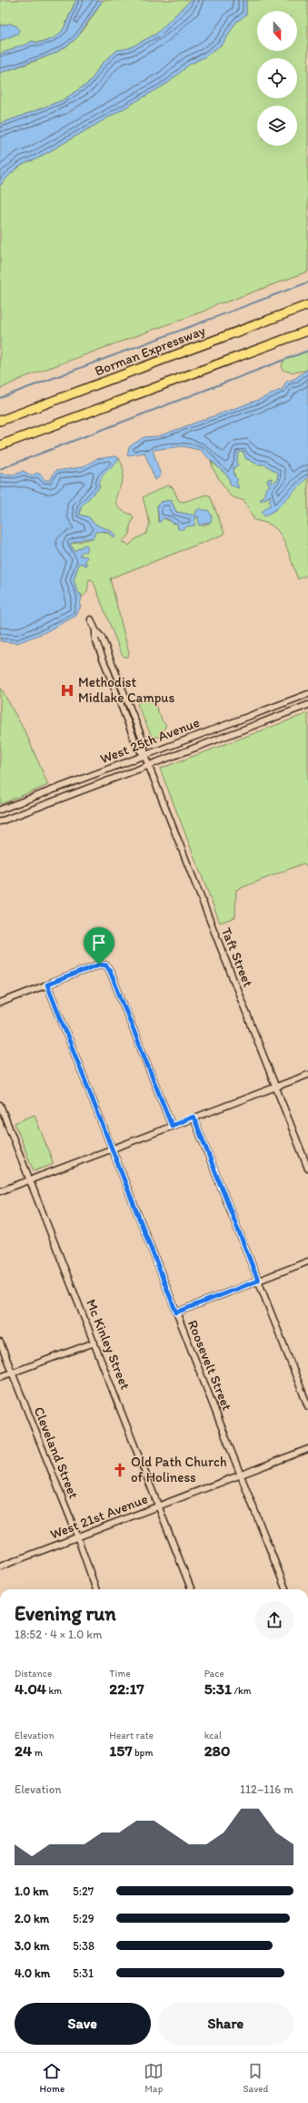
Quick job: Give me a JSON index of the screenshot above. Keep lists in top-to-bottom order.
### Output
{
  "streets": {
    "highway": ["Borman Expressway"],
    "street": [
      "West 25th Avenue",
      "Taft Street",
      "Mc Kinley Street",
      "Roosevelt Street",
      "Cleveland Street",
      "West 21st Avenue"
    ]
  },
  "crossings": [
    ["West 25th Avenue", "Taft Street"],
    ["Mc Kinley Street", "West 21st Avenue"],
    ["Roosevelt Street", "West 21st Avenue"],
    ["Cleveland Street", "West 21st Avenue"]
  ],
  "places": {
    "hospital": ["Methodist Midlake Campus"],
    "church": ["Old Path Church of Holiness"]
  },
  "north": "bottom",
  "page": {
    "heading": ["Evening run", "18:52 · 4 × 1.0 km"],
    "stats": [
      ["Distance", "4.04 km"],
      ["Time", "22:17"],
      ["Pace", "5:31 /km"],
      ["Elevation", "24 m"],
      ["Heart rate", "157 bpm"],
      ["kcal", "280"]
    ],
    "chart": ["Elevation", "112–116 m"],
    "list": [
      {
        "name": "1.0 km",
        "note": "5:27"
      },
      {
        "name": "2.0 km",
        "note": "5:29"
      },
      {
        "name": "3.0 km",
        "note": "5:38"
      },
      {
        "name": "4.0 km",
        "note": "5:31"
      }
    ],
    "buttons": ["Save", "Share"],
    "tabs": ["Home", "Map", "Saved"]
  }
}
